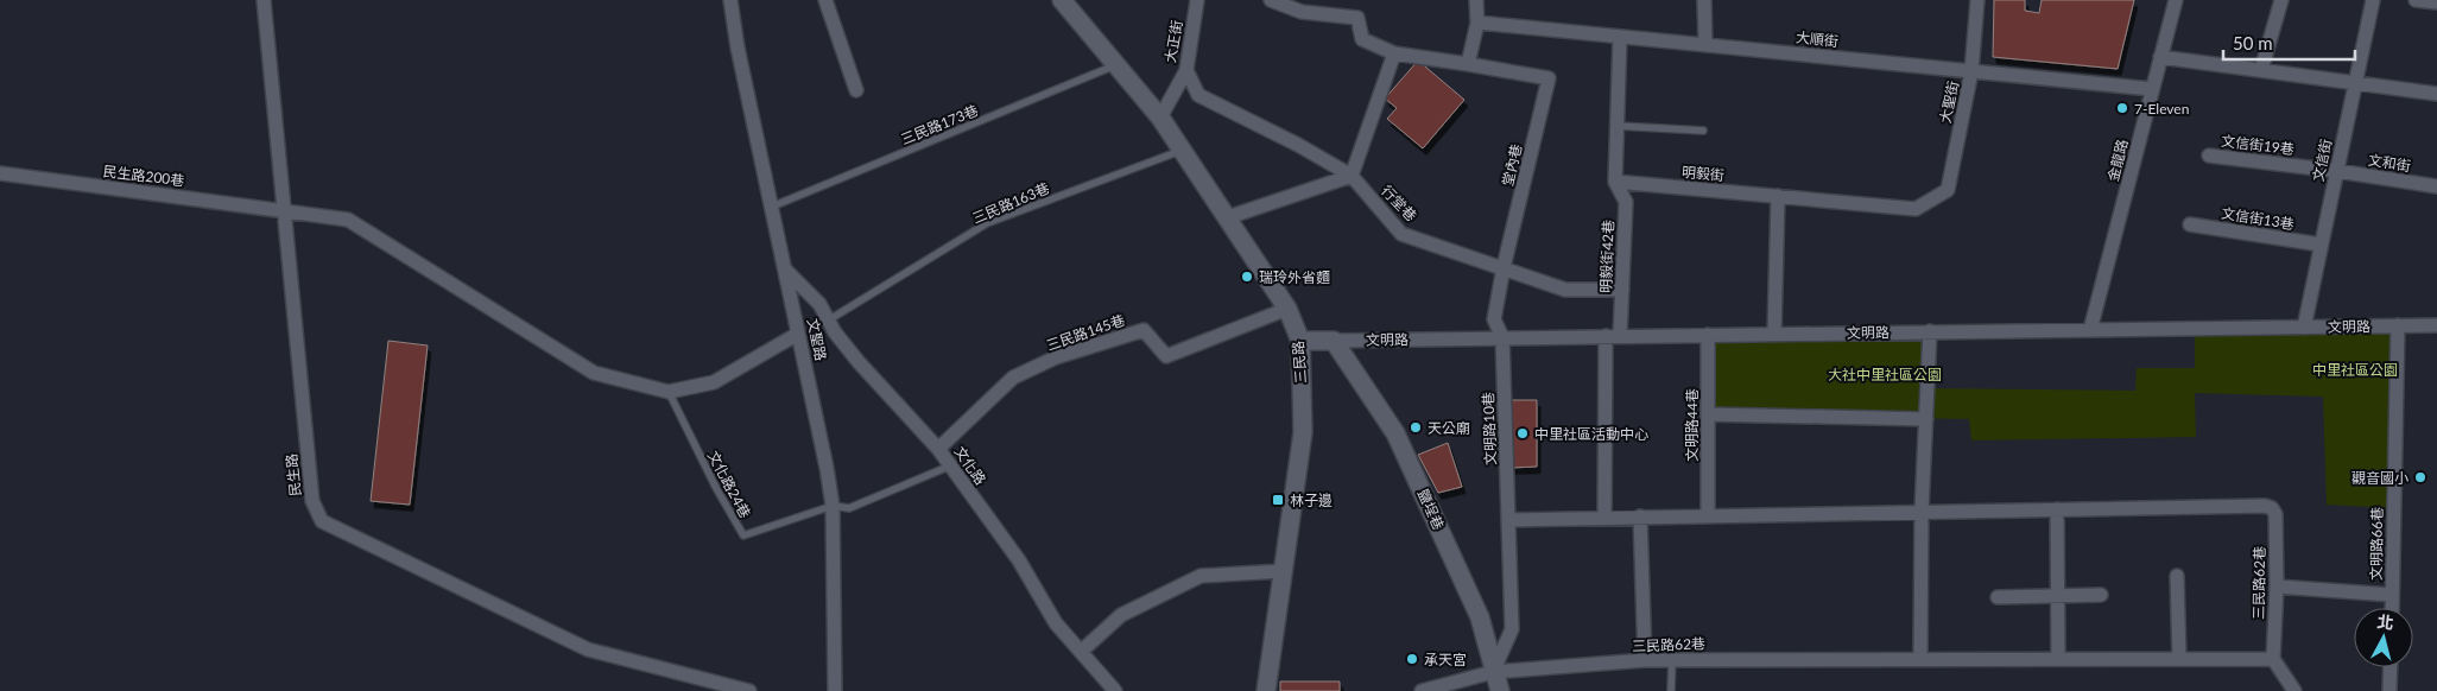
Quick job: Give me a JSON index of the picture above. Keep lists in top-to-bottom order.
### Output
{
  "streets": {
    "main road": ["文明路", "三民路", "鹽埕巷"],
    "street": [
      "大順街",
      "大正街",
      "大聖街",
      "文信街19巷",
      "金龍路",
      "文信街",
      "文和街",
      "堂內巷",
      "明毅街",
      "民生路200巷",
      "行堂巷",
      "文信街13巷",
      "明毅街42巷",
      "三民路145巷",
      "文聖路",
      "文明路44巷",
      "文明路10巷",
      "文化路",
      "民生路",
      "文明路66巷",
      "三民路62巷"
    ],
    "lane": ["三民路173巷", "三民路163巷", "文化路24巷"]
  },
  "crossings": [
    ["大順街", "大聖街"],
    ["大順街", "金龍路"],
    ["大正街", "行堂巷"],
    ["大正街", "三民路"],
    ["大聖街", "明毅街"],
    ["三民路173巷", "文聖路"],
    ["三民路173巷", "三民路"],
    ["文信街19巷", "文信街"],
    ["文信街19巷", "文和街"],
    ["金龍路", "文明路"],
    ["文信街", "文和街"],
    ["文信街", "文信街13巷"],
    ["文信街", "文明路"],
    ["堂內巷", "行堂巷"],
    ["堂內巷", "文明路"],
    ["堂內巷", "文明路10巷"],
    ["明毅街", "明毅街42巷"],
    ["民生路200巷", "民生路"],
    ["民生路200巷", "文化路24巷"],
    ["三民路163巷", "三民路"],
    ["三民路163巷", "文化路"],
    ["行堂巷", "明毅街42巷"],
    ["明毅街42巷", "文明路"],
    ["文明路", "三民路"],
    ["文明路", "文明路44巷"],
    ["文明路", "文明路10巷"],
    ["文明路", "鹽埕巷"],
    ["文明路", "文明路66巷"],
    ["三民路145巷", "三民路"],
    ["三民路145巷", "文化路"],
    ["文聖路", "文化路"],
    ["文聖路", "文化路24巷"],
    ["文明路44巷", "三民路62巷"],
    ["文明路10巷", "鹽埕巷"],
    ["文明路10巷", "三民路62巷"],
    ["鹽埕巷", "三民路62巷"]
  ],
  "parks": ["中里社區公園", "大社中里社區公園"],
  "places": {
    "other": [
      "7-Eleven",
      "瑞玲外省麵",
      "天公廟",
      "中里社區活動中心",
      "觀音國小",
      "承天宮"
    ],
    "transit": ["林子邊"]
  },
  "scale_bar": "50 m",
  "north": "top"
}
